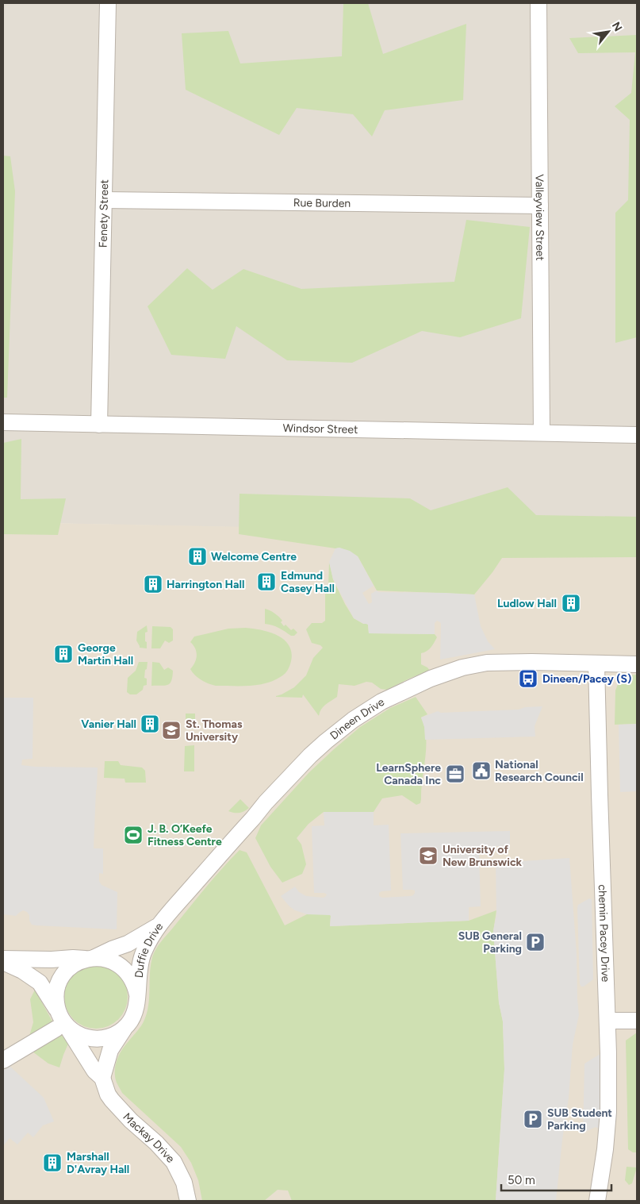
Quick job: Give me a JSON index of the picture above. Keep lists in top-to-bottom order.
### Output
{
  "streets": {
    "street": [
      "Rue Burden",
      "Fenety Street",
      "Valleyview Street",
      "Windsor Street",
      "Dineen Drive",
      "chemin Pacey Drive",
      "Duffie Drive",
      "Mackay Drive"
    ]
  },
  "crossings": [
    ["Rue Burden", "Fenety Street"],
    ["Rue Burden", "Valleyview Street"],
    ["Fenety Street", "Windsor Street"],
    ["Valleyview Street", "Windsor Street"],
    ["Dineen Drive", "chemin Pacey Drive"],
    ["Dineen Drive", "Duffie Drive"],
    ["Duffie Drive", "Mackay Drive"]
  ],
  "places": {
    "building": [
      "Welcome Centre",
      "Edmund Casey Hall",
      "Harrington Hall",
      "Ludlow Hall",
      "George Martin Hall",
      "Vanier Hall",
      "Marshall D'Avray Hall"
    ],
    "bus stop": ["Dineen/Pacey (S)"],
    "school or university": ["St. Thomas University", "University of New Brunswick"],
    "public building": ["National Research Council"],
    "office": ["LearnSphere Canada Inc"],
    "sports": ["J. B. O’Keefe Fitness Centre"],
    "parking": ["SUB General Parking", "SUB Student Parking"]
  },
  "scale_bar": "50 m",
  "north": "top right"
}
